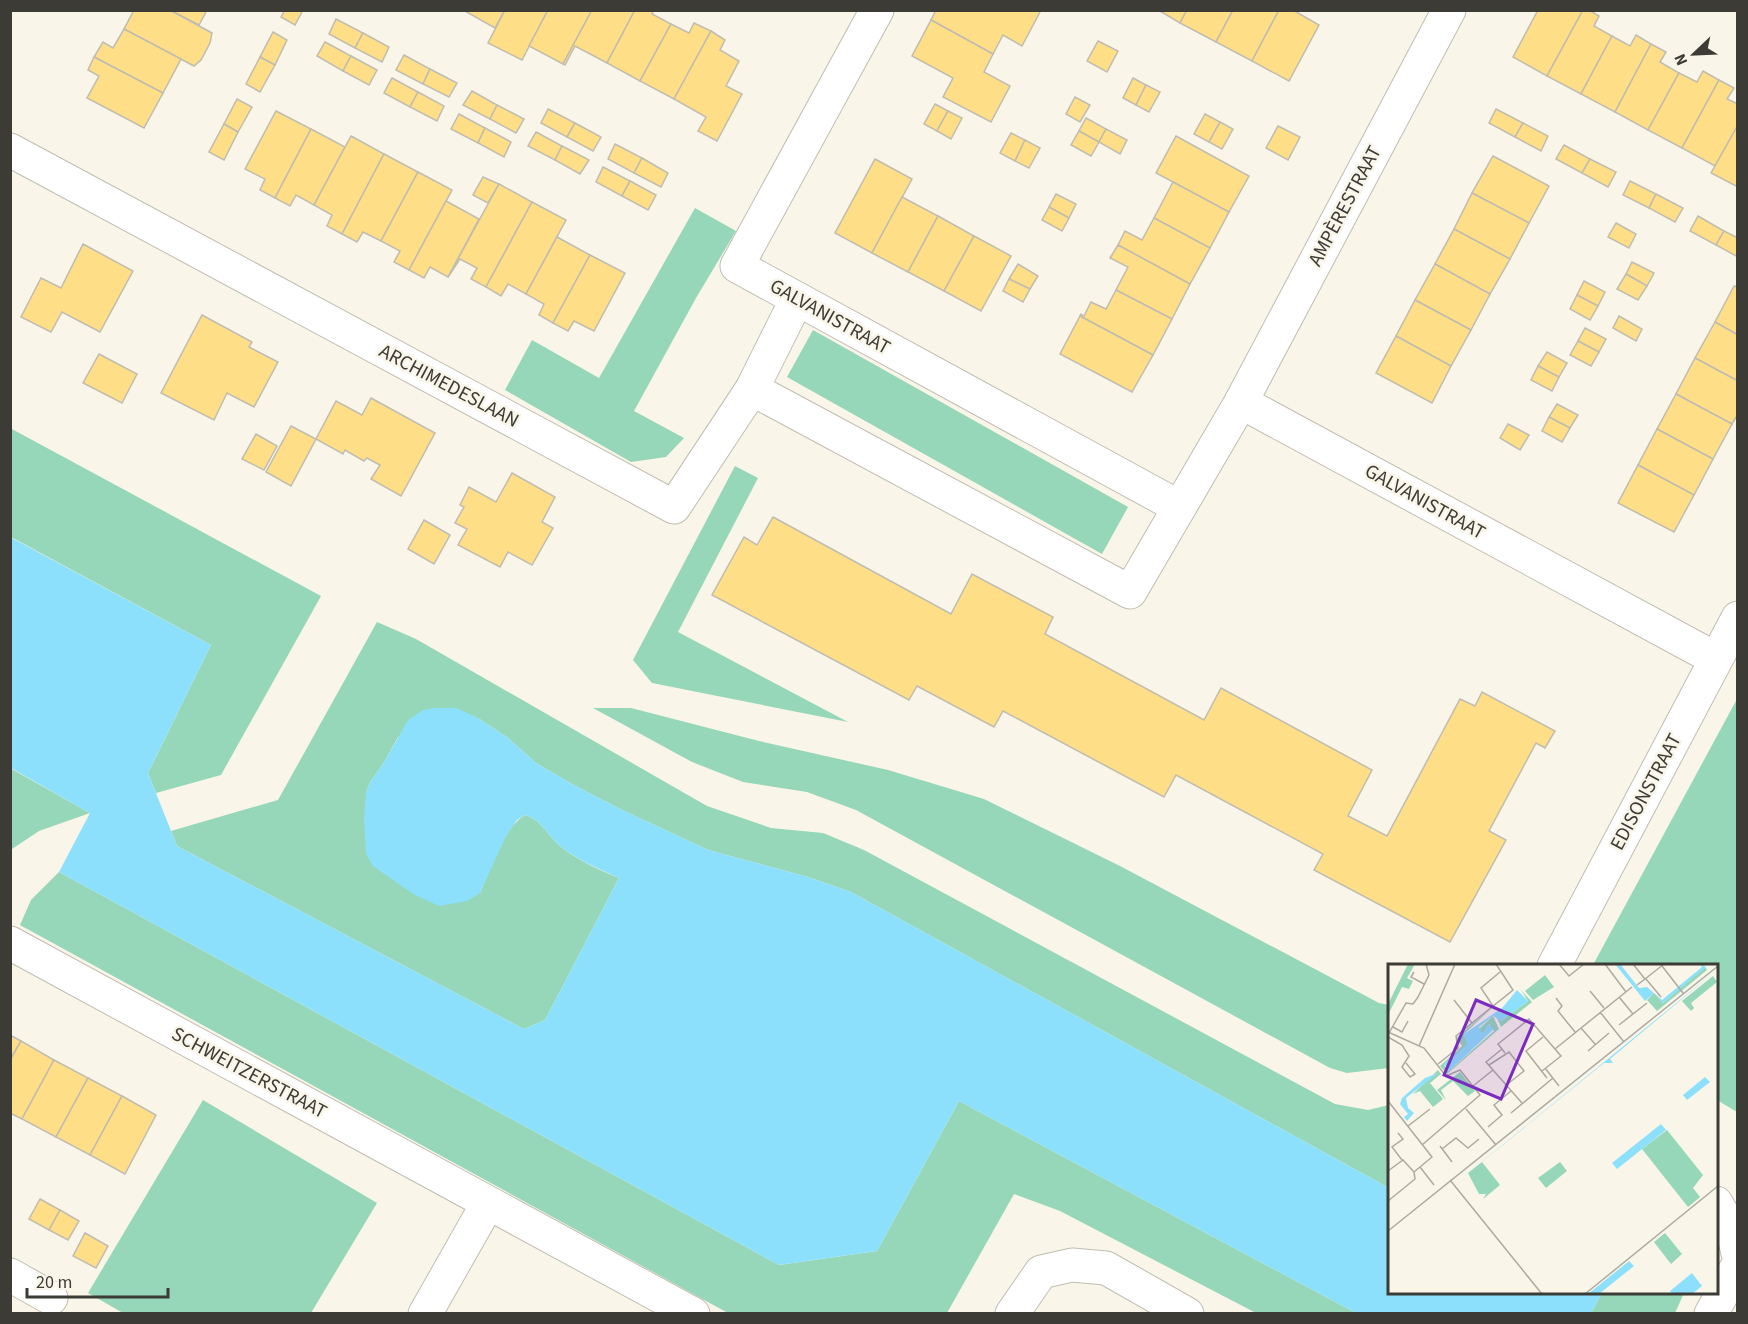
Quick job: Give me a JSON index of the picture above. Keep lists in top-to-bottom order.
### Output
{
  "streets": {
    "street": [
      "AMPÈRESTRAAT",
      "GALVANISTRAAT",
      "ARCHIMEDESLAAN",
      "EDISONSTRAAT",
      "SCHWEITZERSTRAAT"
    ]
  },
  "crossings": [
    ["AMPÈRESTRAAT", "GALVANISTRAAT"],
    ["GALVANISTRAAT", "ARCHIMEDESLAAN"],
    ["GALVANISTRAAT", "EDISONSTRAAT"]
  ],
  "scale_bar": "20 m",
  "north": "bottom left"
}
